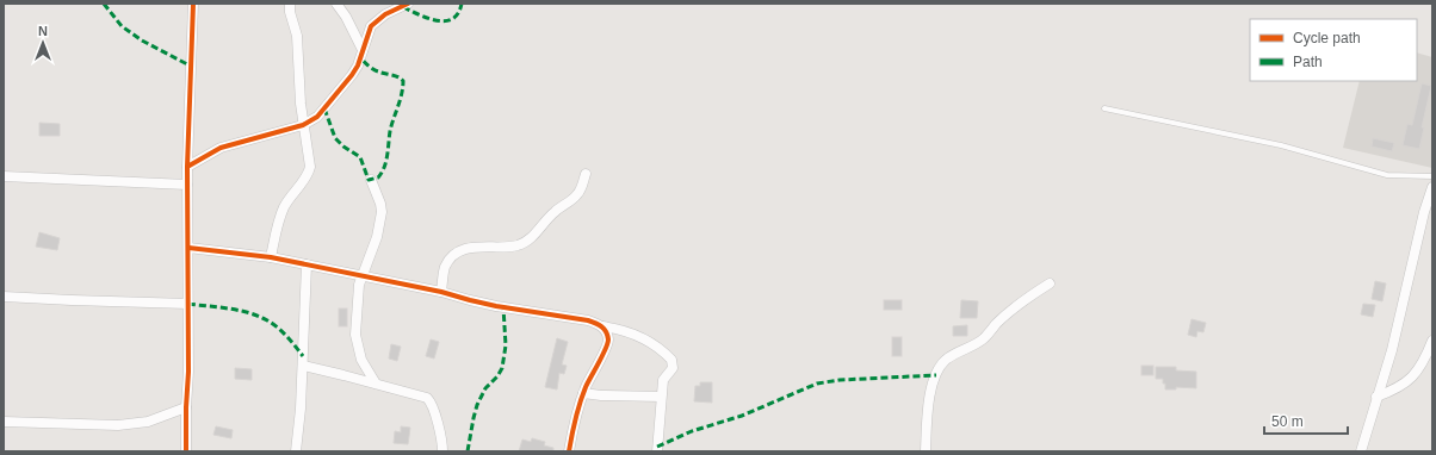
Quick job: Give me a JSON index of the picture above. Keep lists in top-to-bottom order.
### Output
{
  "legend": ["Cycle path", "Path"],
  "scale_bar": "50 m",
  "north": "top"
}
